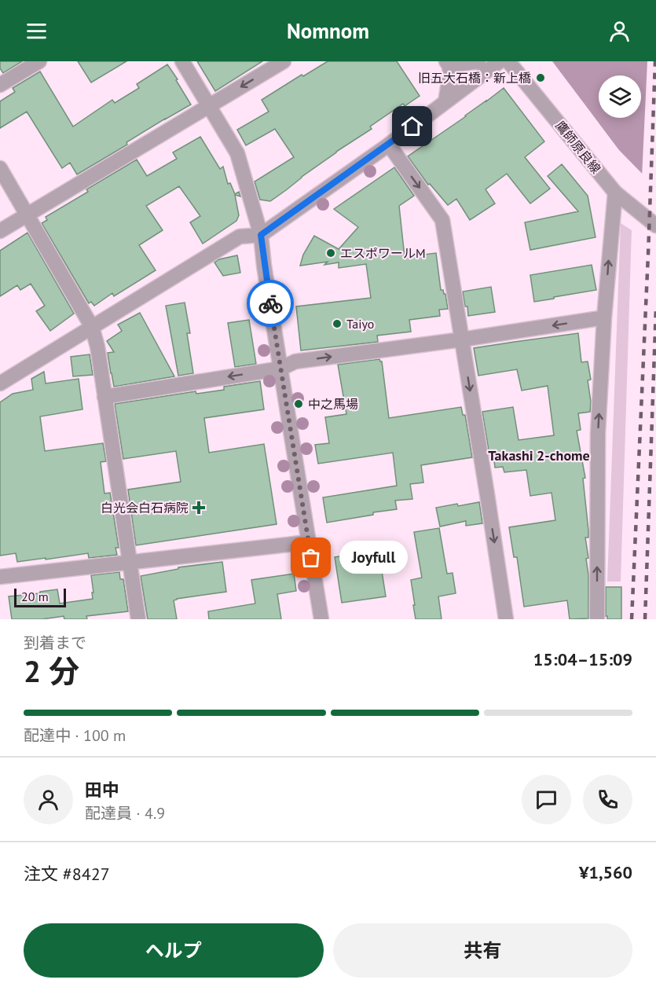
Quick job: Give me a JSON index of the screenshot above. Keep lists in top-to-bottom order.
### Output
{
  "streets": {
    "street": ["鷹師原良線"]
  },
  "districts": ["Takashi 2-chome"],
  "places": {
    "other": [
      "旧五大石橋：新上橋",
      "エスポワールM",
      "Taiyo",
      "中之馬場",
      "Joyfull"
    ],
    "health": ["白光会白石病院"]
  },
  "scale_bar": "20 m",
  "page": {
    "header": "Nomnom",
    "bubble": "Joyfull",
    "scale": "20 m",
    "heading": ["2 分", "到着まで", "15:04–15:09"],
    "panel": [
      "田中",
      "配達員 · 4.9",
      "注文 #8427",
      "¥1,560"
    ],
    "bar": "配達中 · 100 m",
    "buttons": ["ヘルプ", "共有"]
  }
}
